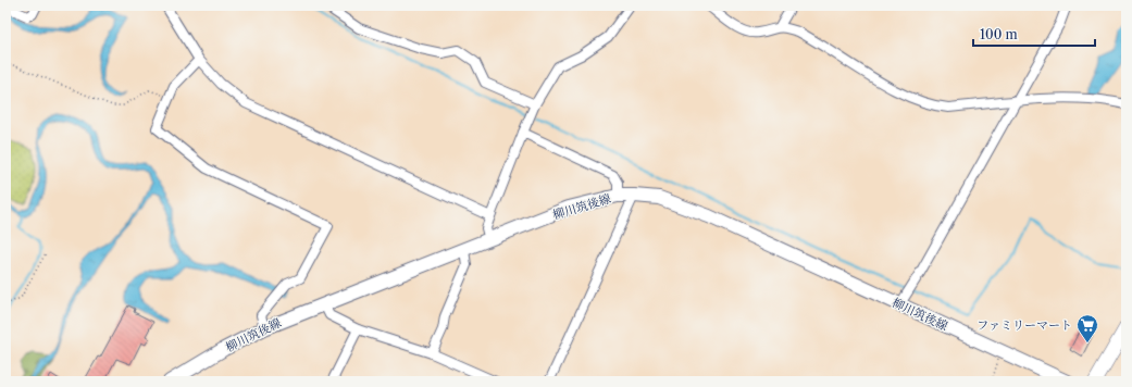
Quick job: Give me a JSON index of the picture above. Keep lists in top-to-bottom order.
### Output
{
  "streets": {
    "main road": ["柳川筑後線"]
  },
  "places": {
    "supermarket": ["ファミリーマート"]
  },
  "scale_bar": "100 m"
}
